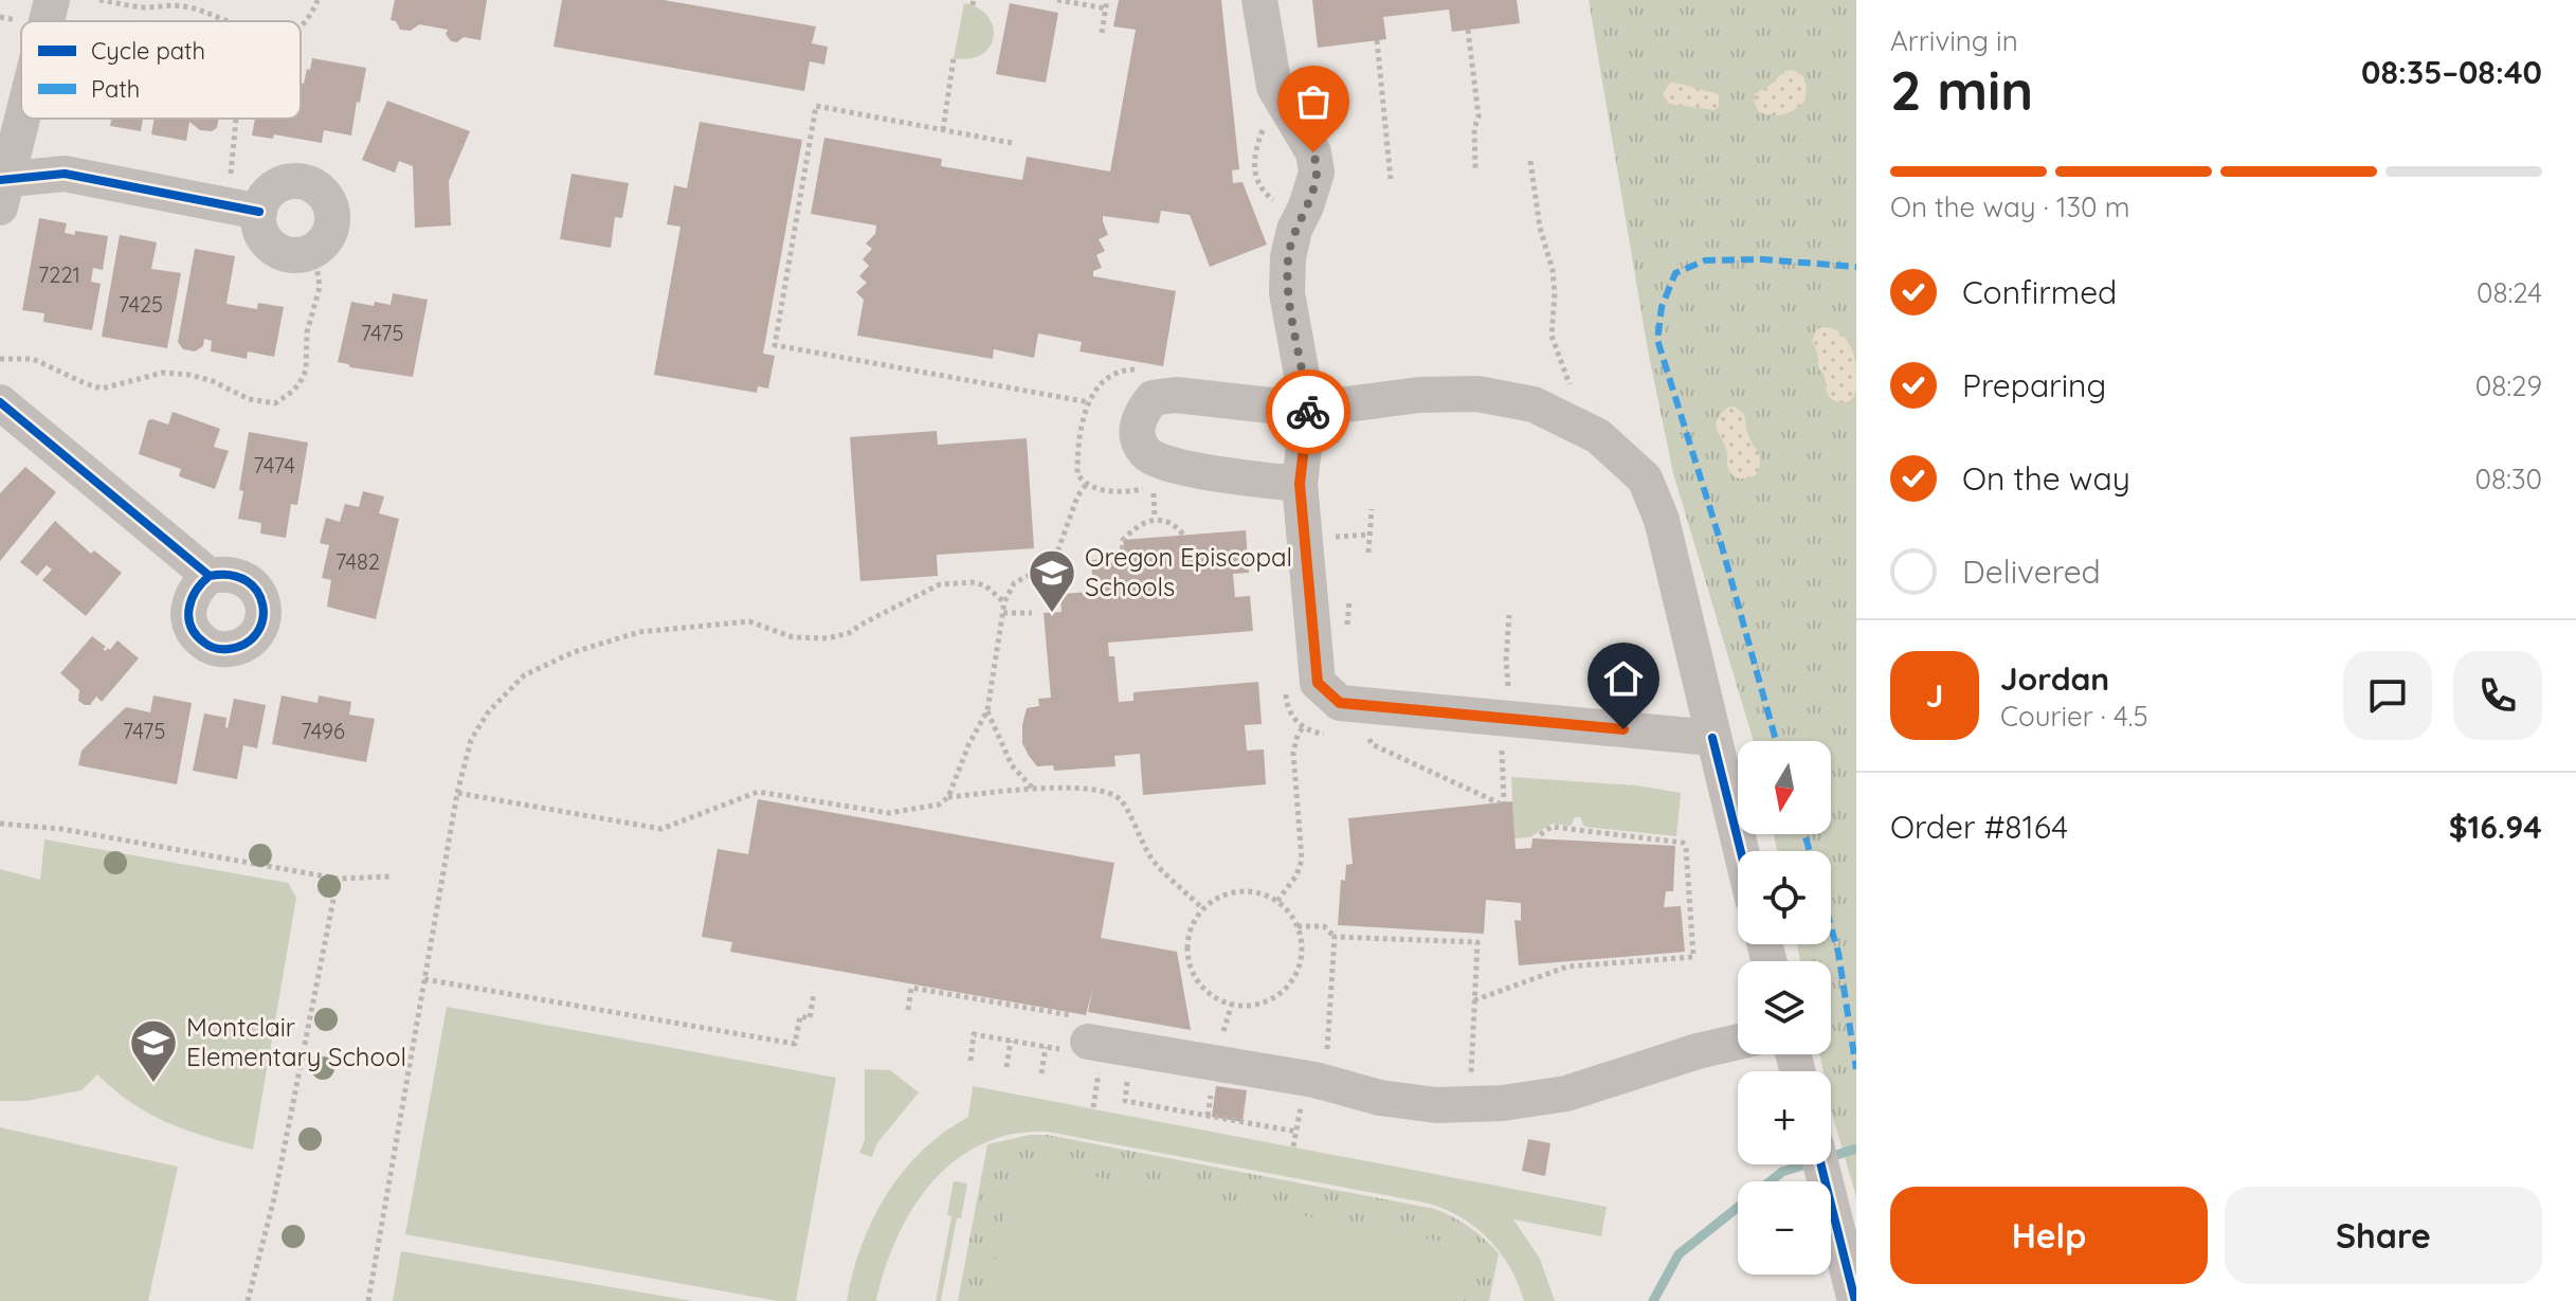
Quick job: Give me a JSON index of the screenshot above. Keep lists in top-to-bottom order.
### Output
{
  "places": {
    "school or university": ["Oregon Episcopal Schools", "Montclair Elementary School"]
  },
  "house_numbers": [
    "7221",
    "7425",
    "7475",
    "7474",
    "7482",
    "7475",
    "7496"
  ],
  "legend": ["Cycle path", "Path"],
  "north": "bottom",
  "page": {
    "heading": ["2 min", "Arriving in", "08:35–08:40"],
    "panel": [
      "Jordan",
      "Courier · 4.5",
      "Order #8164",
      "$16.94"
    ],
    "bar": "On the way · 130 m",
    "list": [
      ["Confirmed", "08:24"],
      ["Preparing", "08:29"],
      ["On the way", "08:30"],
      "Delivered"
    ],
    "round": "J",
    "map_buttons": ["+", "−"],
    "buttons": ["Help", "Share"]
  }
}
